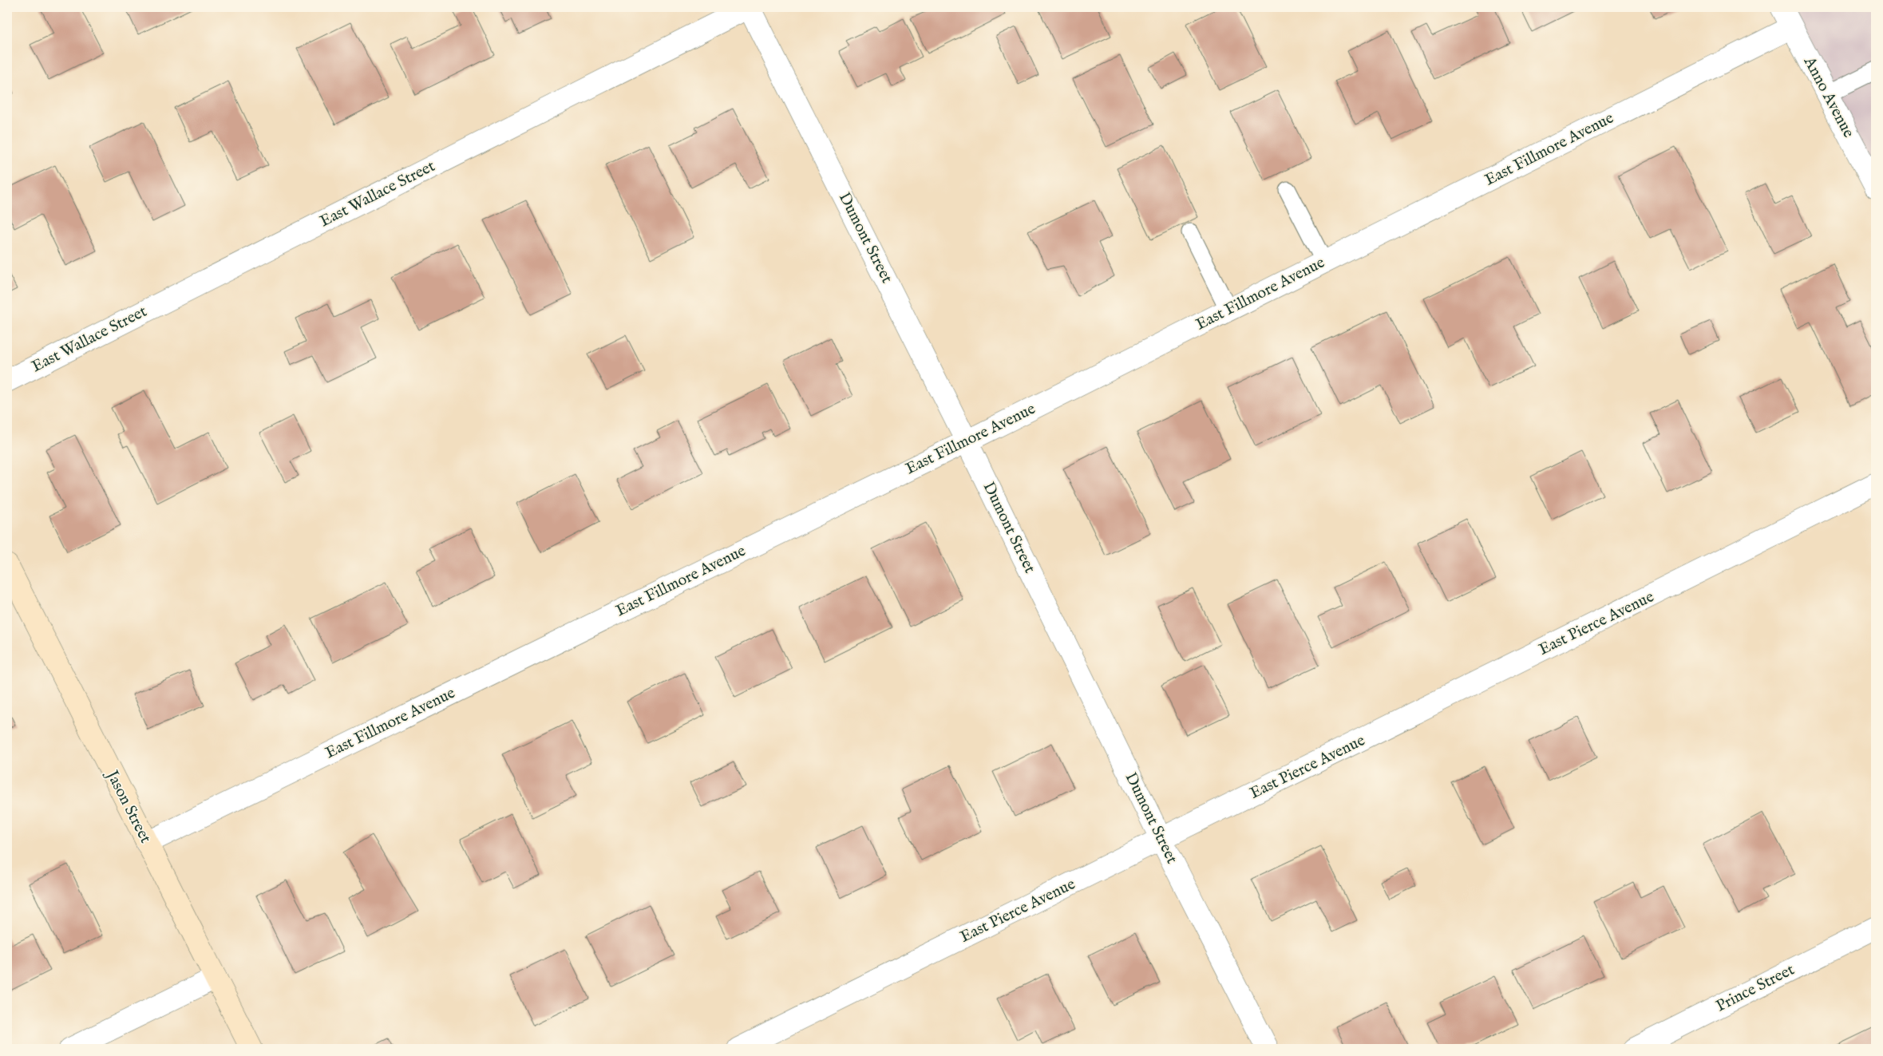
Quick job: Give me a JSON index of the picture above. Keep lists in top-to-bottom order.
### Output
{
  "streets": {
    "street": [
      "Anno Avenue",
      "East Fillmore Avenue",
      "East Wallace Street",
      "Dumont Street",
      "East Pierce Avenue",
      "Jason Street",
      "Prince Street"
    ]
  },
  "crossings": [
    ["Anno Avenue", "East Fillmore Avenue"],
    ["East Fillmore Avenue", "Dumont Street"],
    ["East Fillmore Avenue", "Jason Street"],
    ["East Wallace Street", "Dumont Street"],
    ["Dumont Street", "East Pierce Avenue"]
  ]
}
